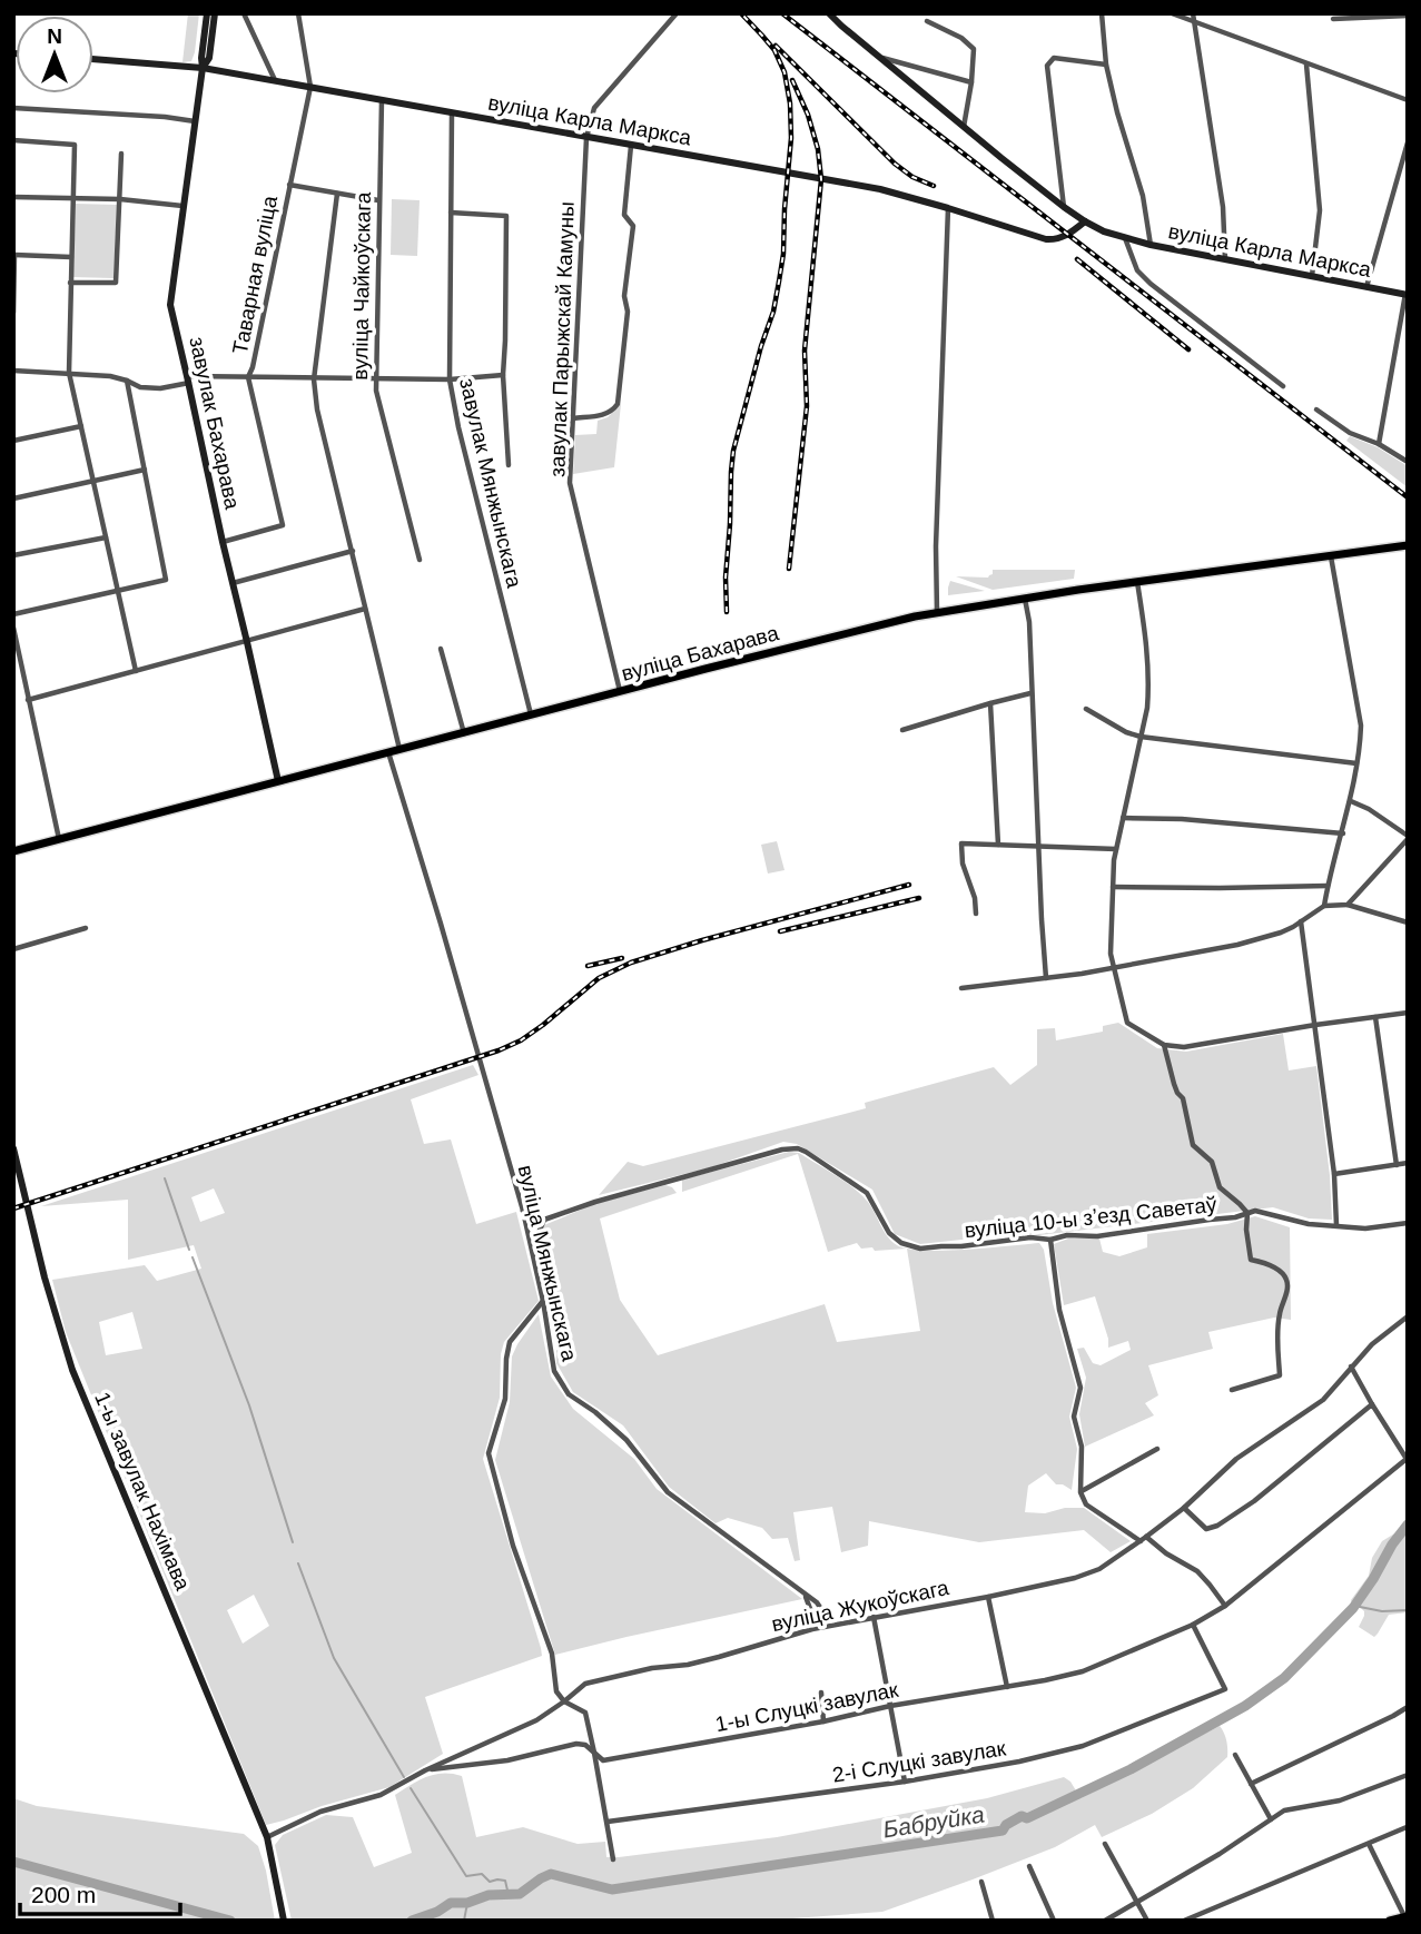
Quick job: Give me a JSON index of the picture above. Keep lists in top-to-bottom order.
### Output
{
  "streets": {
    "main road": ["вуліца Бахарава"],
    "street": [
      "вуліца Карла Маркса",
      "Таварная вуліца",
      "вуліца Чайкоўскага",
      "завулак Парыжскай Камуны",
      "завулак Бахарава",
      "завулак Мянжынскага",
      "вуліца 10-ы зʼезд Саветаў",
      "вуліца Мянжынскага",
      "1-ы завулак Нахімава",
      "вуліца Жукоўскага",
      "1-ы Слуцкі завулак",
      "2-і Слуцкі завулак"
    ]
  },
  "crossings": [
    ["вуліца Карла Маркса", "Таварная вуліца"],
    ["вуліца Карла Маркса", "вуліца Чайкоўскага"],
    ["вуліца Карла Маркса", "завулак Парыжскай Камуны"],
    ["вуліца Карла Маркса", "завулак Бахарава"],
    ["вуліца Карла Маркса", "завулак Мянжынскага"],
    ["Таварная вуліца", "завулак Бахарава"],
    ["завулак Парыжскай Камуны", "вуліца Бахарава"],
    ["завулак Бахарава", "вуліца Бахарава"],
    ["завулак Мянжынскага", "вуліца Бахарава"],
    ["вуліца Бахарава", "вуліца Мянжынскага"],
    ["вуліца Мянжынскага", "вуліца Жукоўскага"],
    ["1-ы завулак Нахімава", "вуліца Жукоўскага"],
    ["вуліца Жукоўскага", "1-ы Слуцкі завулак"],
    ["1-ы Слуцкі завулак", "2-і Слуцкі завулак"]
  ],
  "water": ["Бабруйка"],
  "scale_bar": "200 m",
  "north": "top"
}
